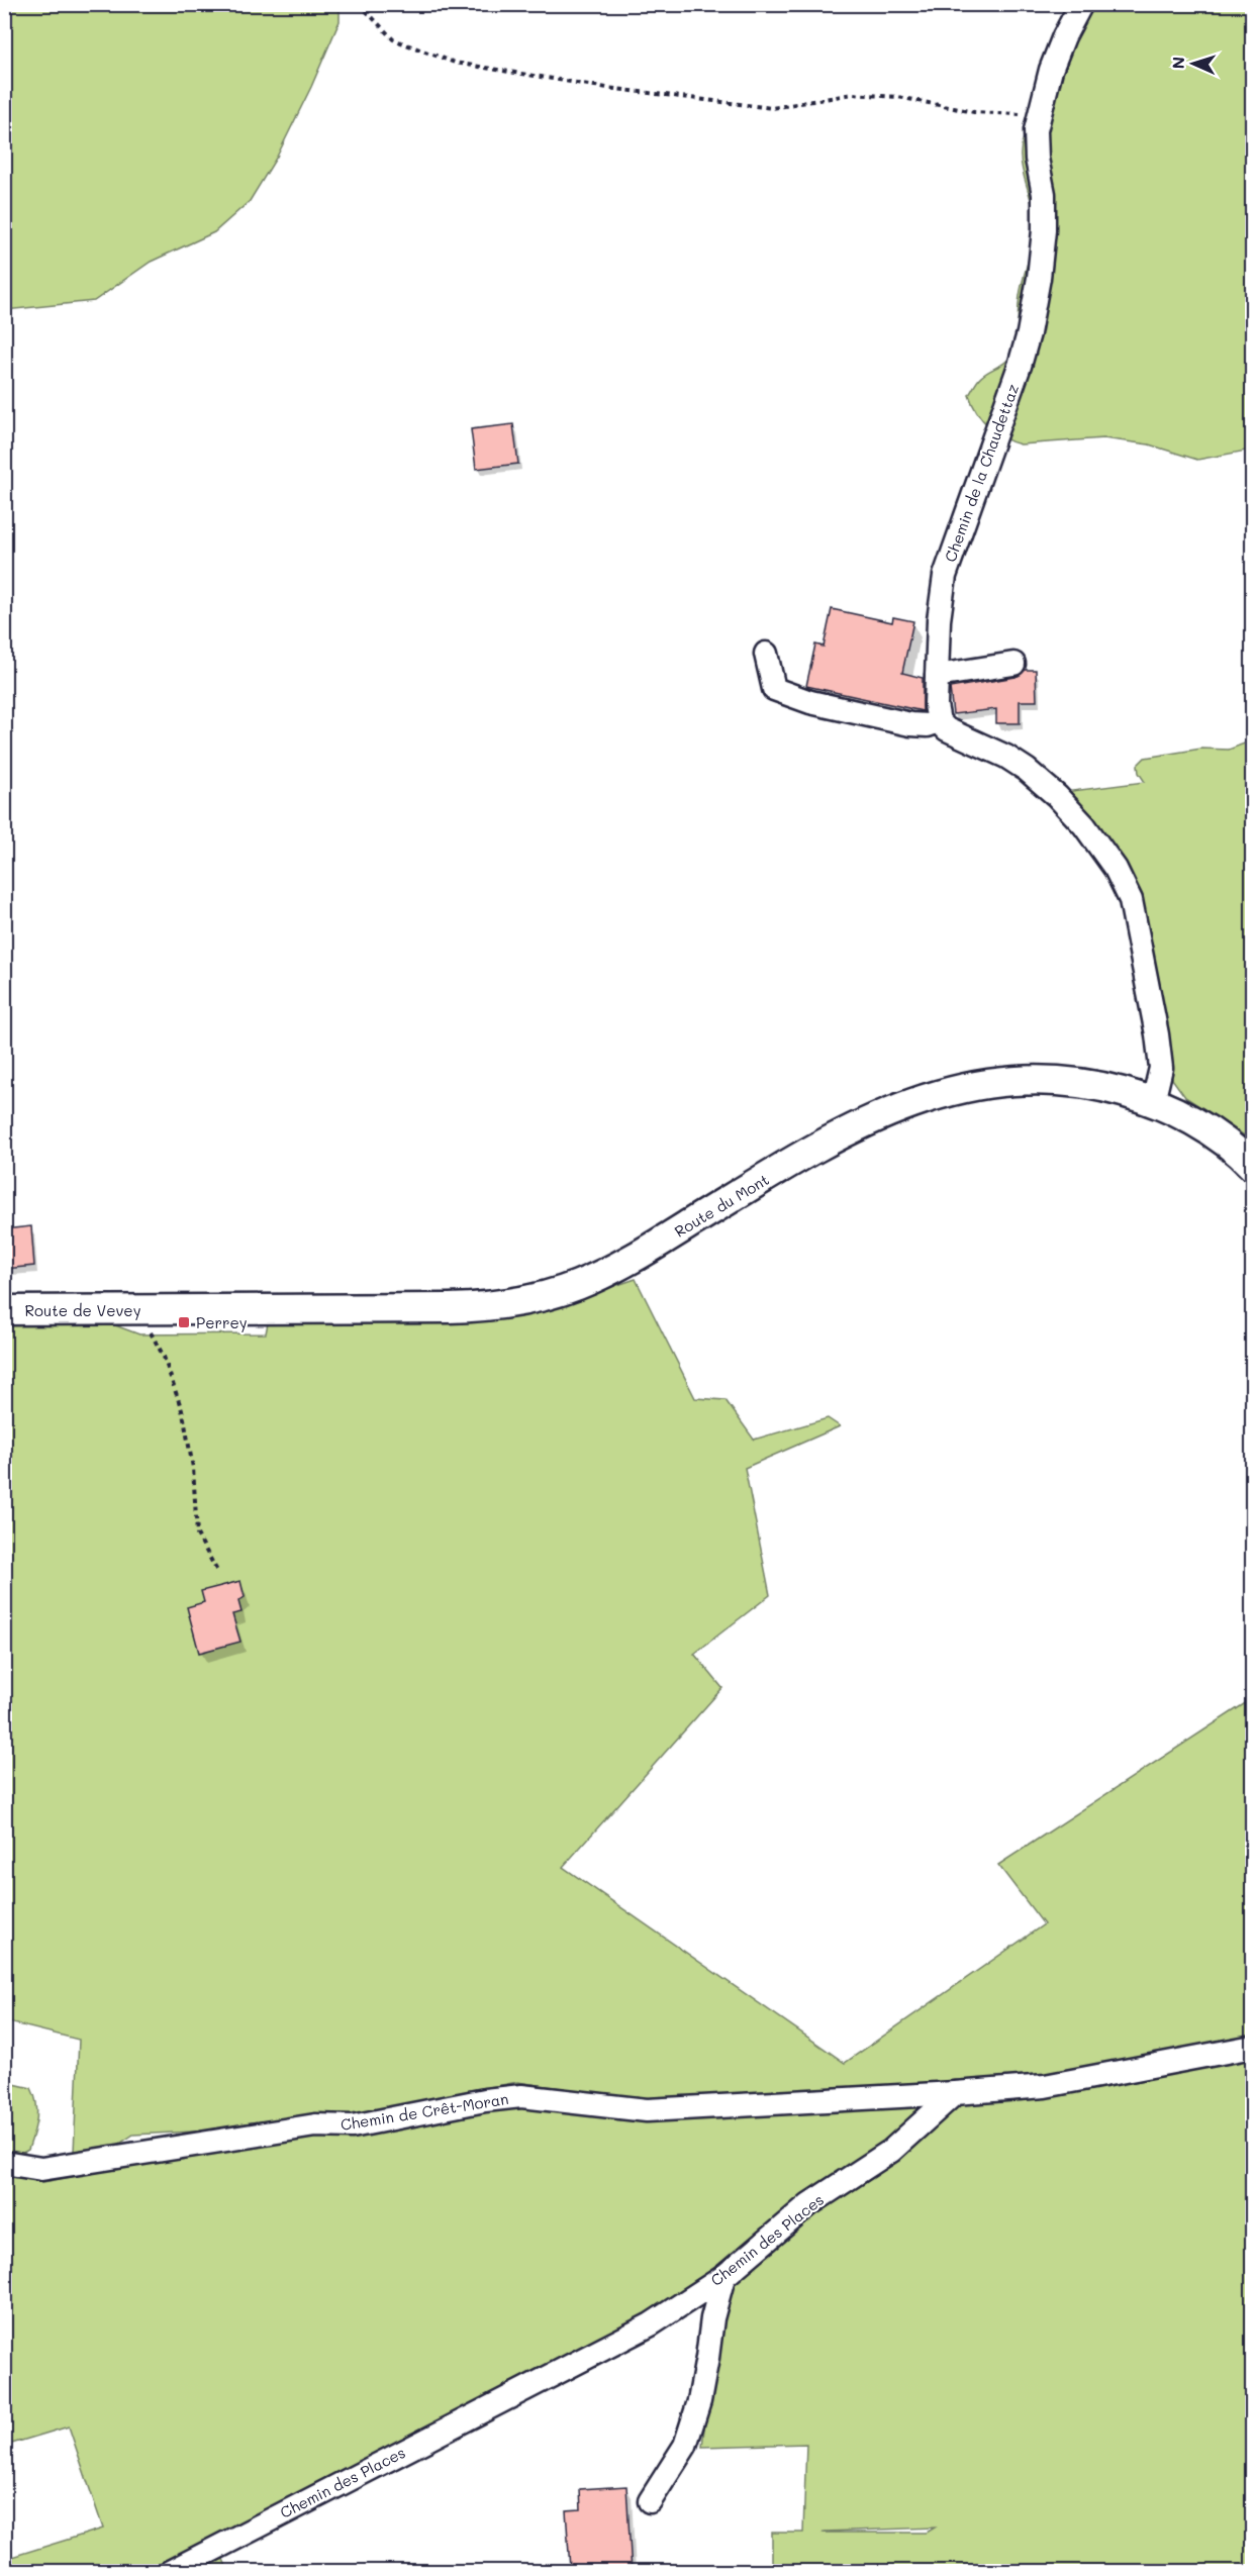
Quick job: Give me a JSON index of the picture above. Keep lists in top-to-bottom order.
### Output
{
  "streets": {
    "main road": ["Route du Mont", "Route de Vevey"],
    "street": ["Chemin de la Chaudettaz", "Chemin de Crêt-Moran", "Chemin des Places"]
  },
  "crossings": [
    ["Route du Mont", "Route de Vevey"],
    ["Chemin de Crêt-Moran", "Chemin des Places"]
  ],
  "places": {
    "transit": ["Perrey"]
  },
  "north": "left"
}
